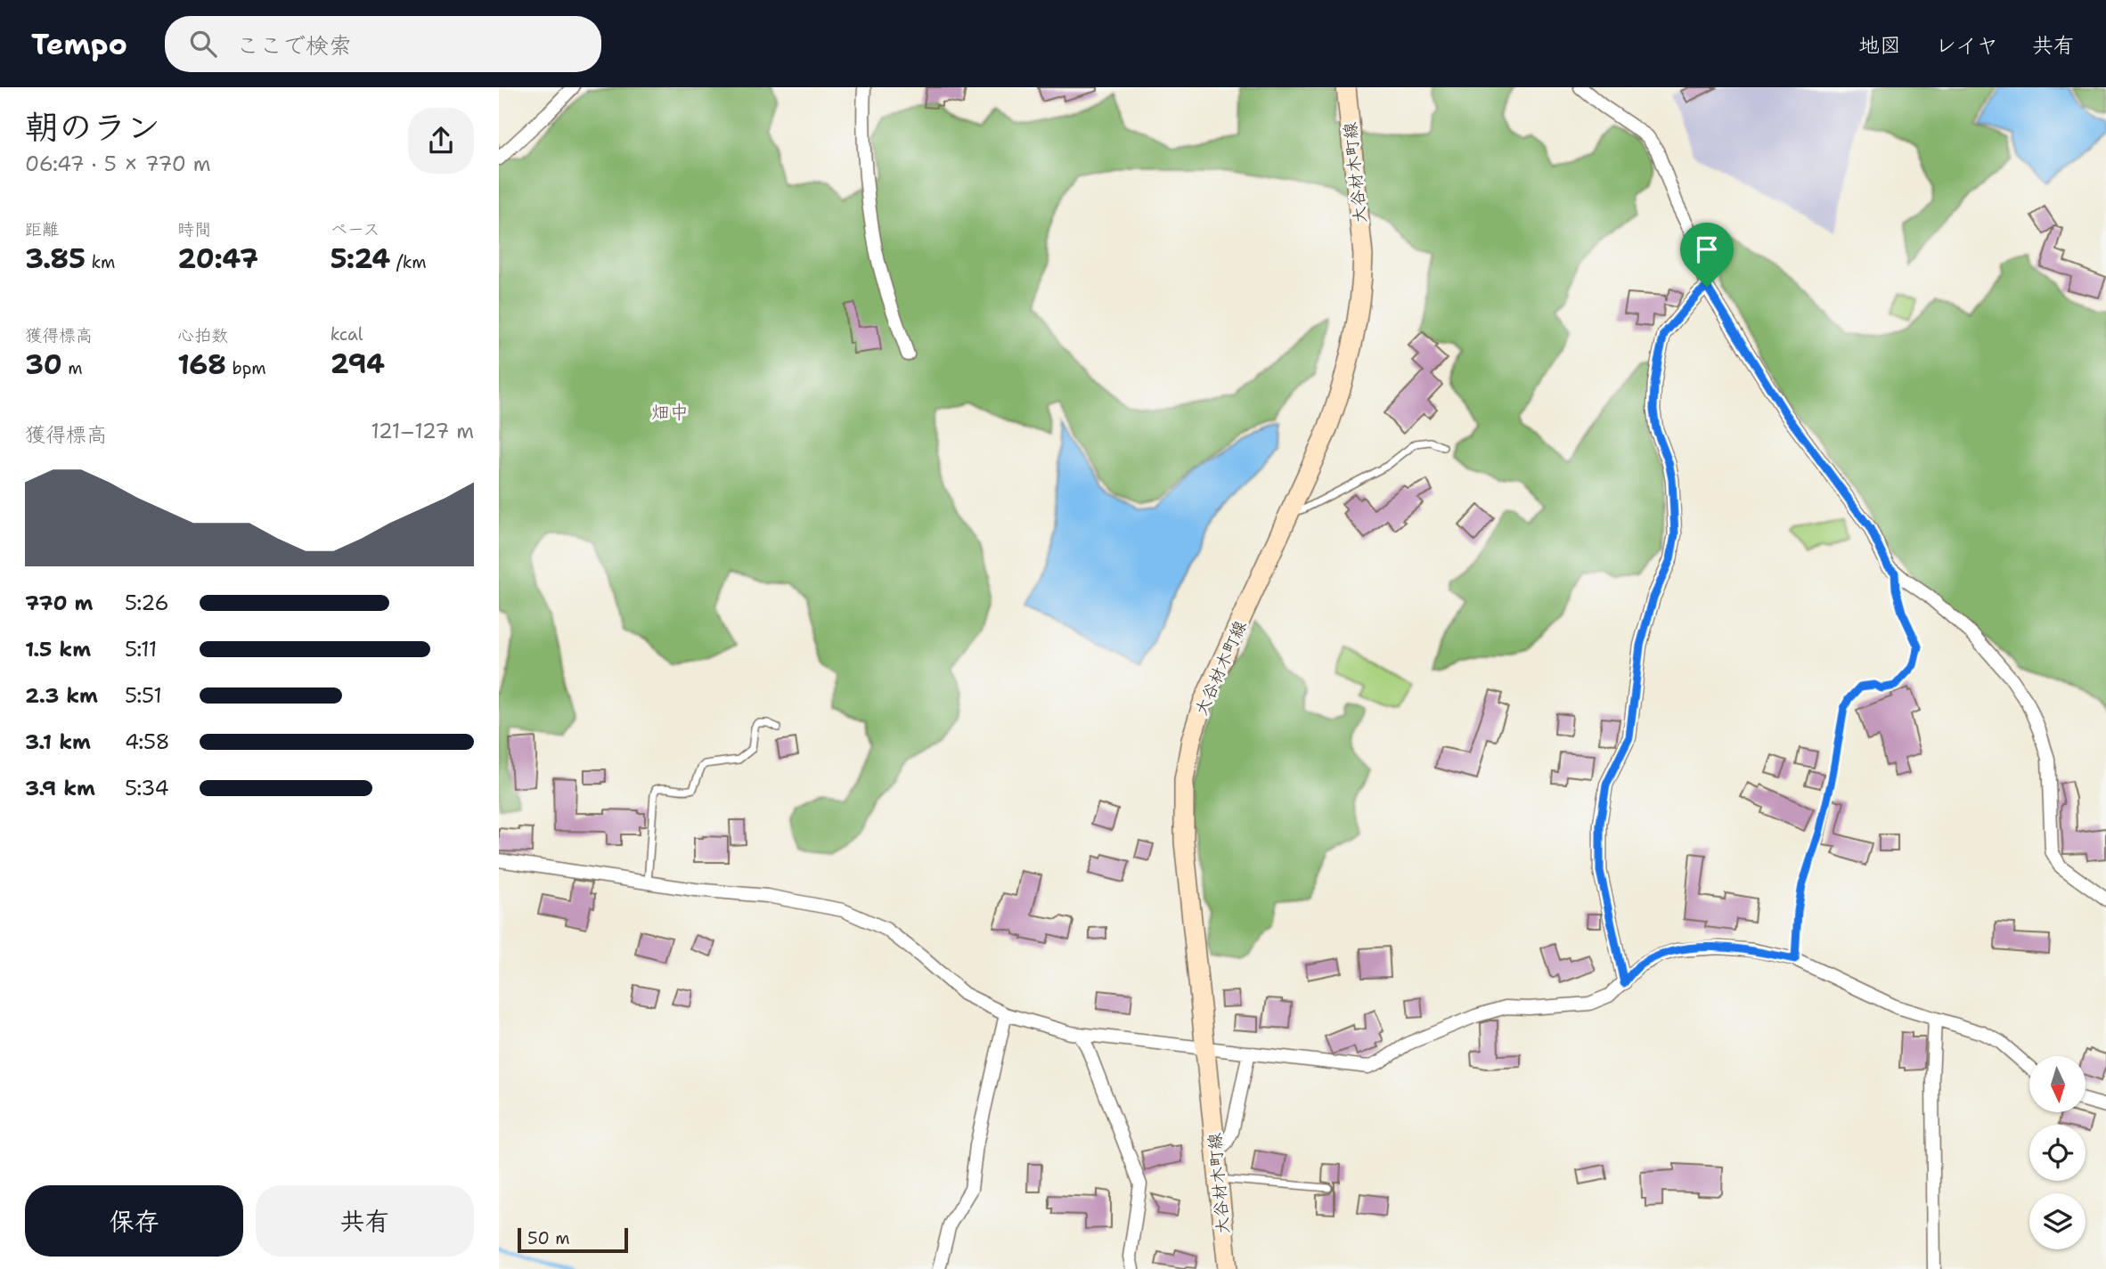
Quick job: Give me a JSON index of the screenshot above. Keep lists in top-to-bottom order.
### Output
{
  "streets": {
    "main road": ["大谷材木町線"]
  },
  "districts": ["畑中"],
  "scale_bar": "50 m",
  "north": "bottom",
  "page": {
    "header": "Tempo",
    "search": "ここで検索",
    "nav": ["地図", "レイヤ", "共有"],
    "heading": ["朝のラン", "06:47 · 5 × 770 m"],
    "stats": [
      ["距離", "3.85 km"],
      ["時間", "20:47"],
      ["ペース", "5:24 /km"],
      ["獲得標高", "30 m"],
      ["心拍数", "168 bpm"],
      ["kcal", "294"]
    ],
    "chart": ["獲得標高", "121–127 m"],
    "list": [
      {
        "name": "770 m",
        "note": "5:26"
      },
      {
        "name": "1.5 km",
        "note": "5:11"
      },
      {
        "name": "2.3 km",
        "note": "5:51"
      },
      {
        "name": "3.1 km",
        "note": "4:58"
      },
      {
        "name": "3.9 km",
        "note": "5:34"
      }
    ],
    "buttons": ["保存", "共有"],
    "scale": "50 m"
  }
}
